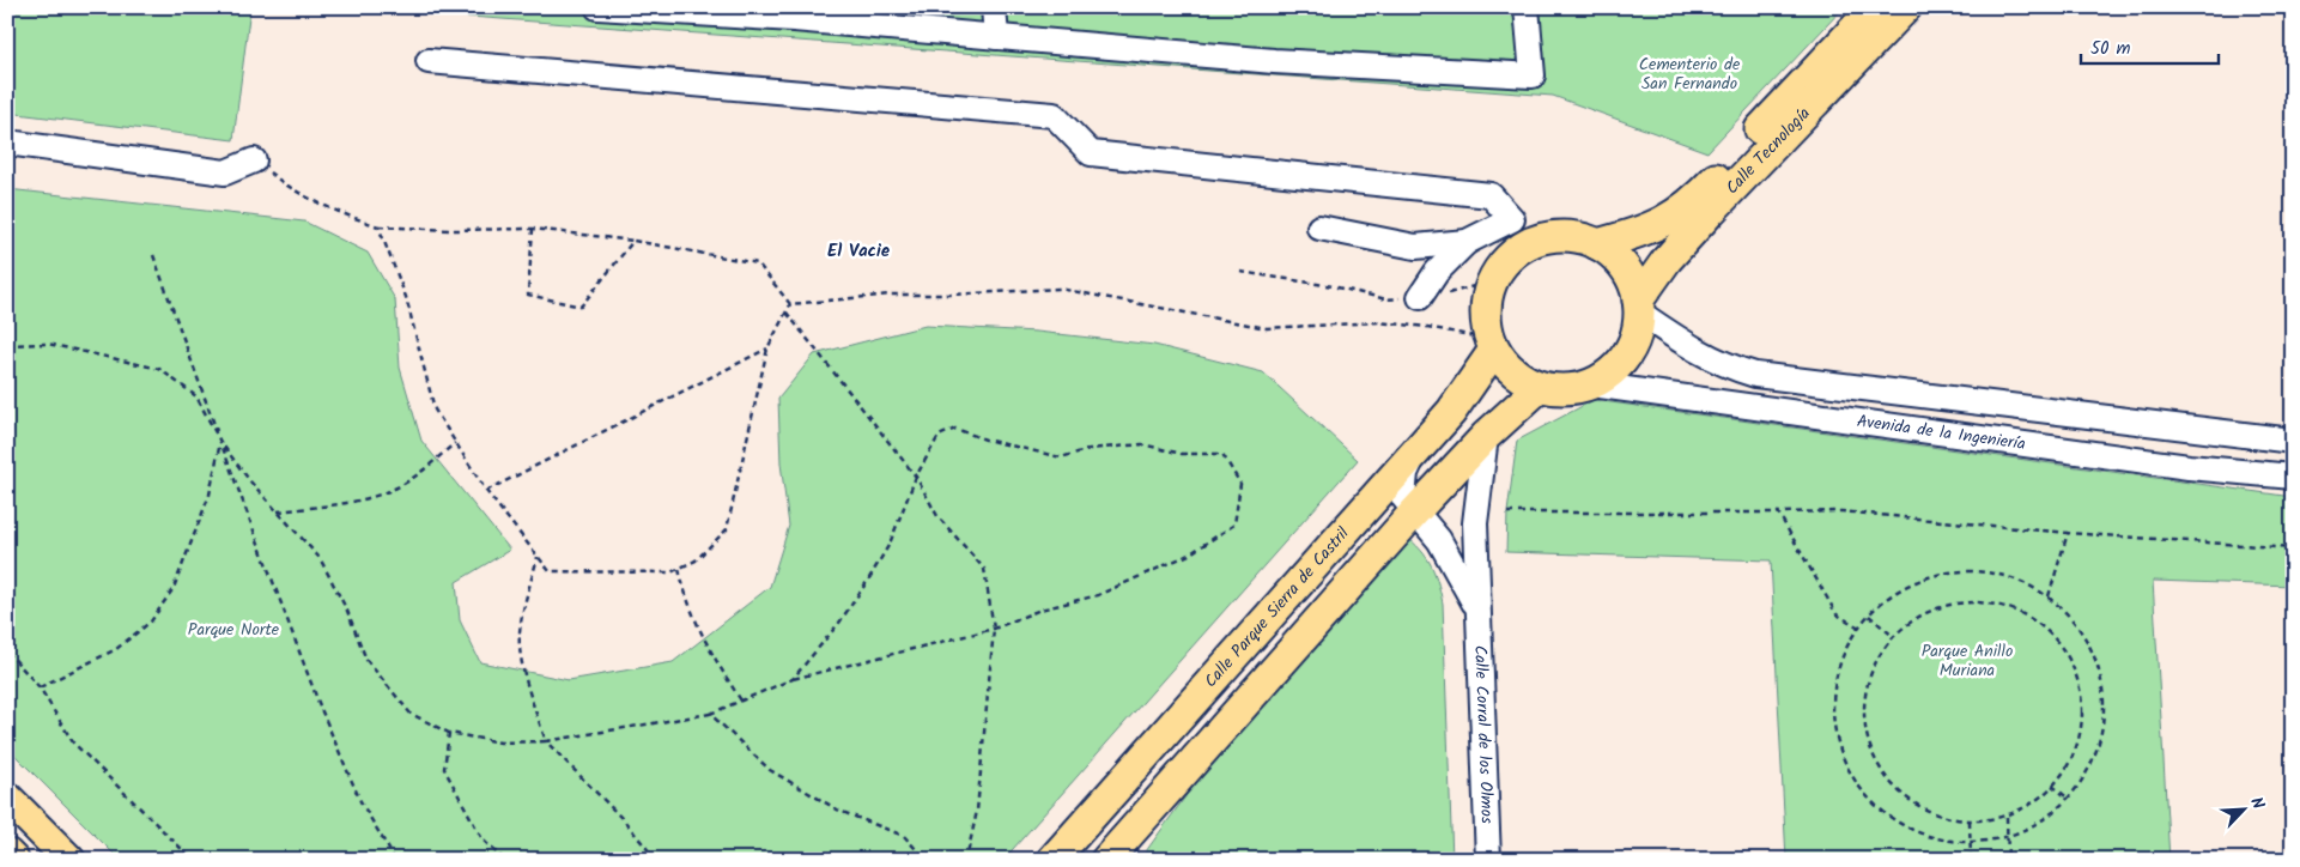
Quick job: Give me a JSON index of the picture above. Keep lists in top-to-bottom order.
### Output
{
  "streets": {
    "main road": ["Calle Tecnología", "Calle Parque Sierra de Castril"],
    "street": ["Avenida de la Ingeniería", "Calle Corral de los Olmos"]
  },
  "crossings": [
    ["Calle Tecnología", "Avenida de la Ingeniería"],
    ["Calle Tecnología", "Calle Parque Sierra de Castril"],
    ["Avenida de la Ingeniería", "Calle Parque Sierra de Castril"]
  ],
  "districts": ["El Vacie"],
  "parks": ["Cementerio de San Fernando", "Parque Norte", "Parque Anillo Muriana"],
  "scale_bar": "50 m",
  "north": "top right"
}
